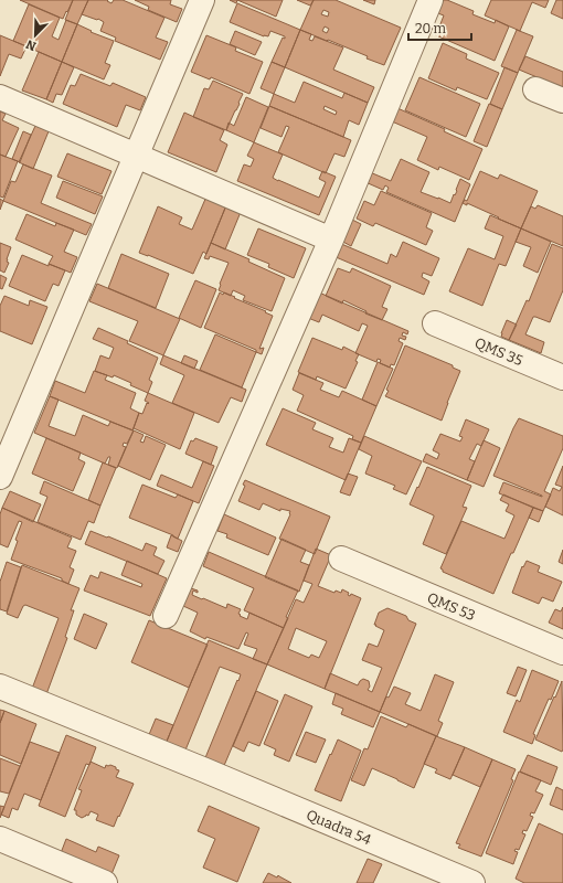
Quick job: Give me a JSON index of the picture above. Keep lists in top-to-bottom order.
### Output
{
  "streets": {
    "street": ["QMS 35", "QMS 53", "Quadra 54"]
  },
  "scale_bar": "20 m",
  "north": "bottom left"
}
